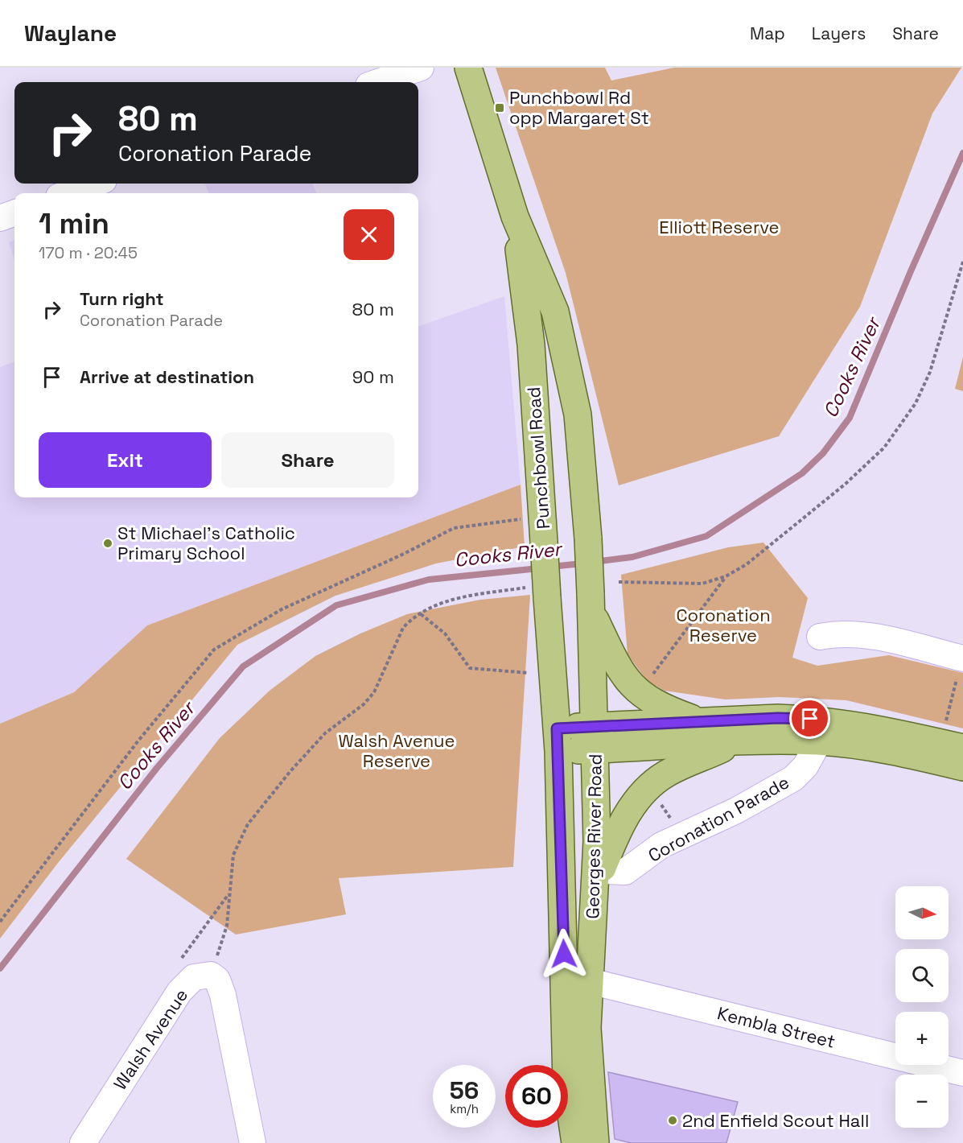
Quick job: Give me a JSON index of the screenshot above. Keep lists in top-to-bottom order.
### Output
{
  "streets": {
    "main road": ["Punchbowl Road", "Georges River Road"],
    "street": ["Coronation Parade", "Kembla Street", "Walsh Avenue"]
  },
  "crossings": [
    ["Punchbowl Road", "Georges River Road"],
    ["Georges River Road", "Kembla Street"]
  ],
  "water": ["Cooks River"],
  "parks": ["Elliott Reserve", "Coronation Reserve", "Walsh Avenue Reserve"],
  "places": {
    "transit": ["Punchbowl Rd opp Margaret St"],
    "other": ["St Michael's Catholic Primary School", "2nd Enfield Scout Hall"]
  },
  "north": "right",
  "page": {
    "header": "Waylane",
    "nav": ["Map", "Layers", "Share"],
    "turn": ["80 m", "Coronation Parade"],
    "heading": ["1 min", "170 m · 20:45"],
    "list": [
      {
        "name": "Turn right",
        "note": "Coronation Parade",
        "value": "80 m"
      },
      {
        "name": "Arrive at destination",
        "value": "90 m"
      }
    ],
    "buttons": ["Exit", "Share"],
    "map_buttons": ["+", "−"],
    "speed": "56 km/h",
    "limit": "60"
  }
}
